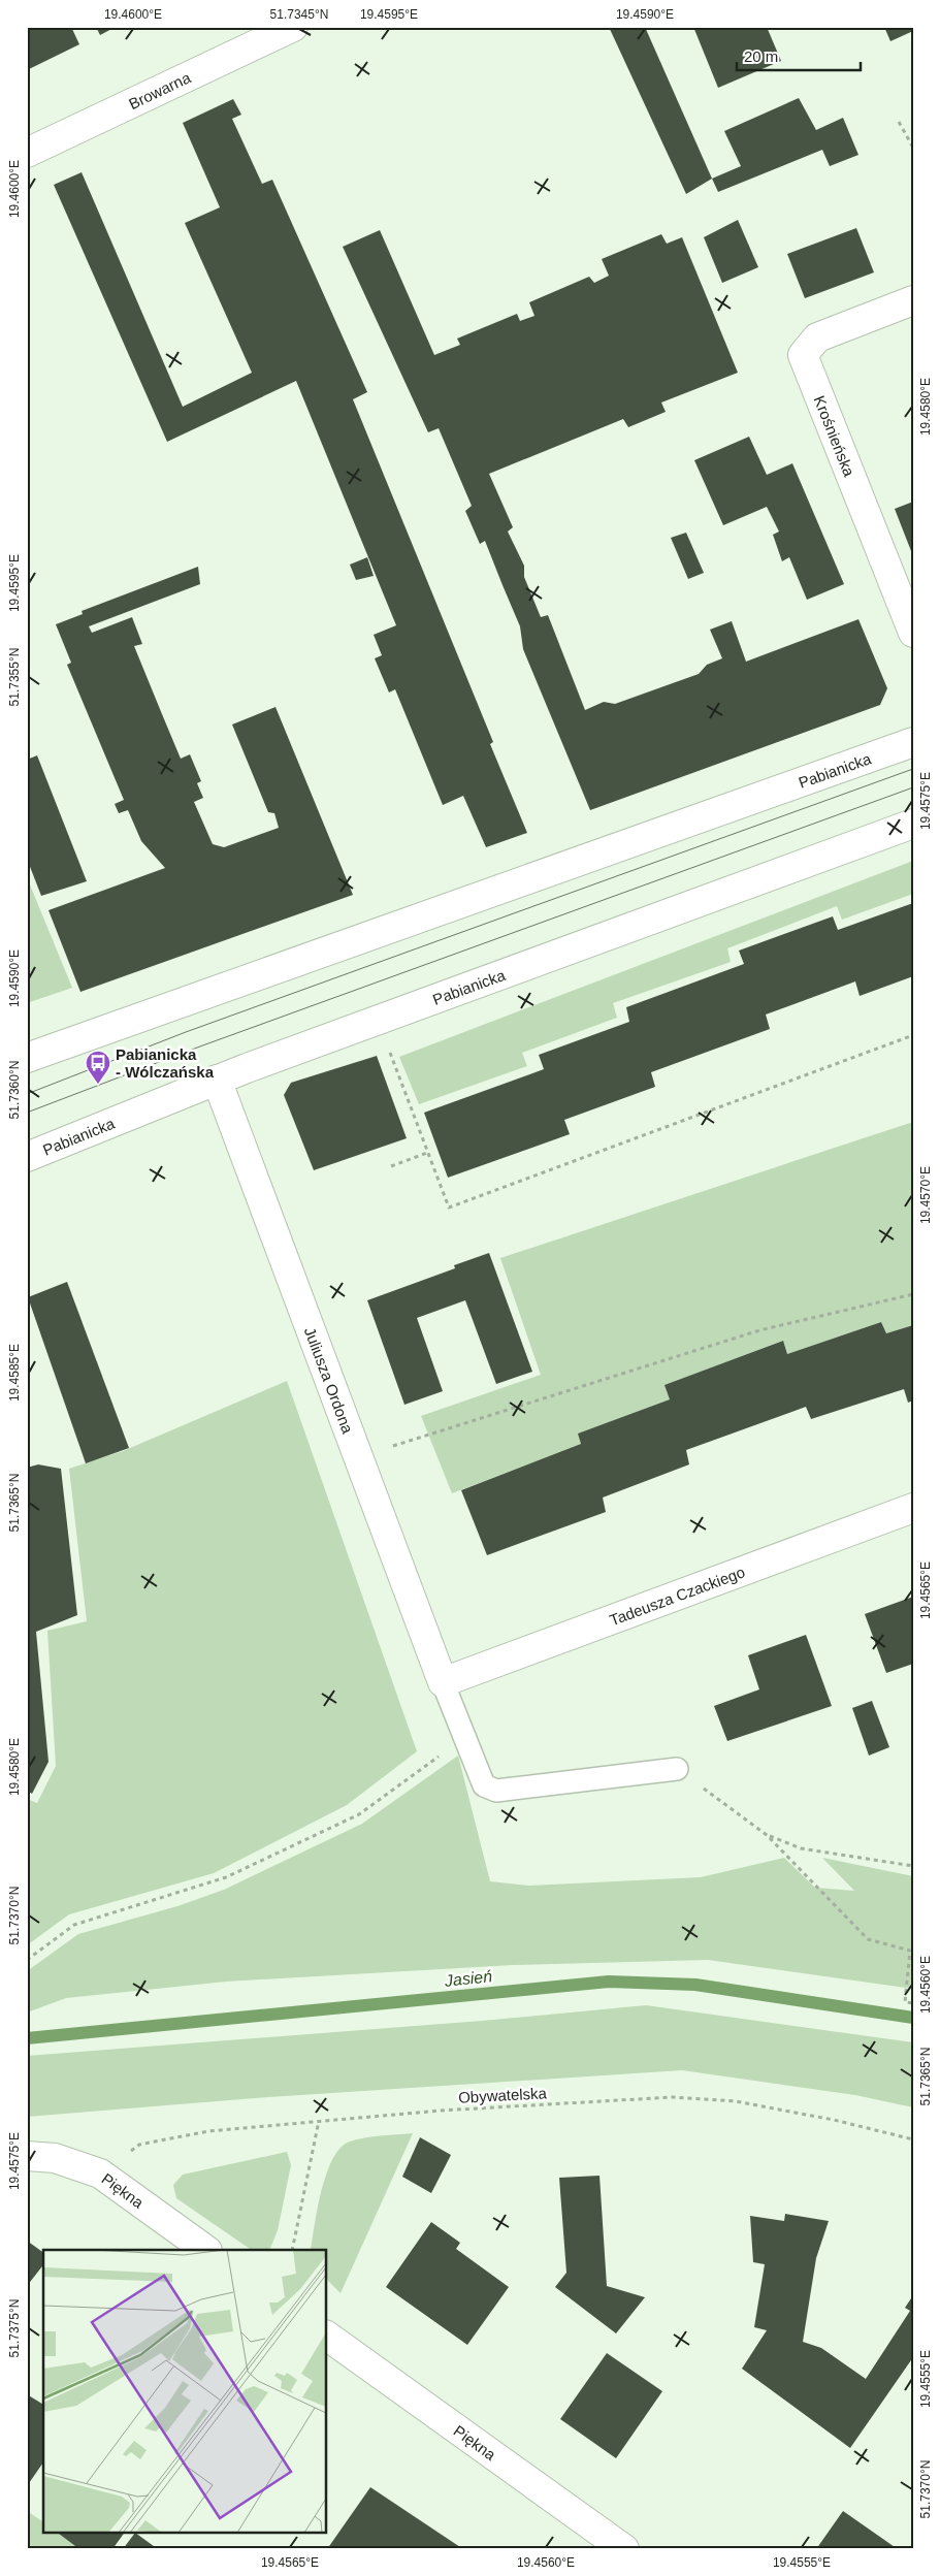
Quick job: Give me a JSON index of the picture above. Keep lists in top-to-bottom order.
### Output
{
  "streets": {
    "street": [
      "Browarna",
      "Krośnieńska",
      "Pabianicka",
      "Juliusza Ordona",
      "Tadeusza Czackiego",
      "Piękna"
    ],
    "path": ["Obywatelska"]
  },
  "crossings": [
    ["Pabianicka", "Juliusza Ordona"],
    ["Juliusza Ordona", "Tadeusza Czackiego"],
    ["Obywatelska", "Piękna"]
  ],
  "water": ["Jasień"],
  "places": {
    "bus stop": ["Pabianicka - Wólczańska"]
  },
  "scale_bar": "20 m",
  "coordinates": [
    "19.4600°E",
    "51.7345°N",
    "19.4595°E",
    "19.4590°E",
    "19.4580°E",
    "51.7355°N",
    "19.4575°E",
    "51.7360°N",
    "19.4570°E",
    "19.4585°E",
    "51.7365°N",
    "19.4565°E",
    "51.7370°N",
    "19.4560°E",
    "51.7375°N",
    "19.4555°E"
  ]
}
